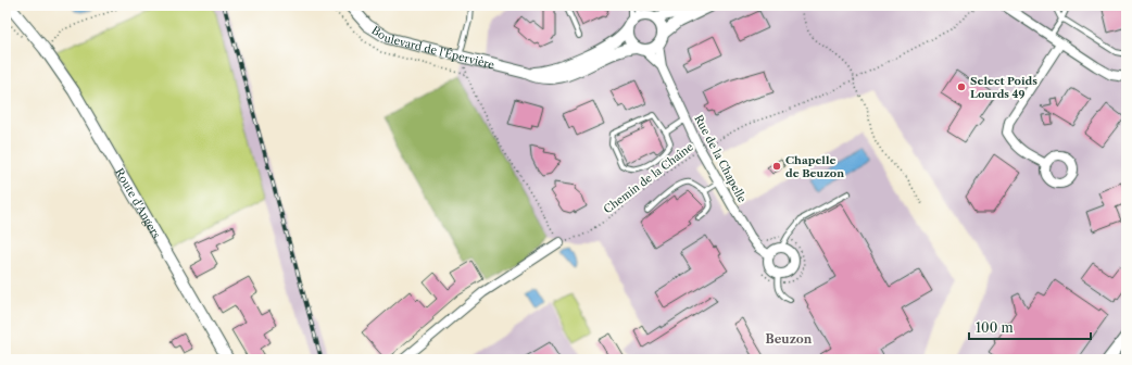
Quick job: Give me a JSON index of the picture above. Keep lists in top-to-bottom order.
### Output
{
  "streets": {
    "street": ["Boulevard de l'Épervière", "Rue de la Chapelle", "Route d'Angers"],
    "path": ["Chemin de la Chaîne"]
  },
  "crossings": [
    ["Boulevard de l'Épervière", "Rue de la Chapelle"],
    ["Rue de la Chapelle", "Chemin de la Chaîne"]
  ],
  "districts": ["Beuzon"],
  "places": ["Select Poids Lourds 49", "Chapelle de Beuzon"],
  "scale_bar": "100 m"
}
